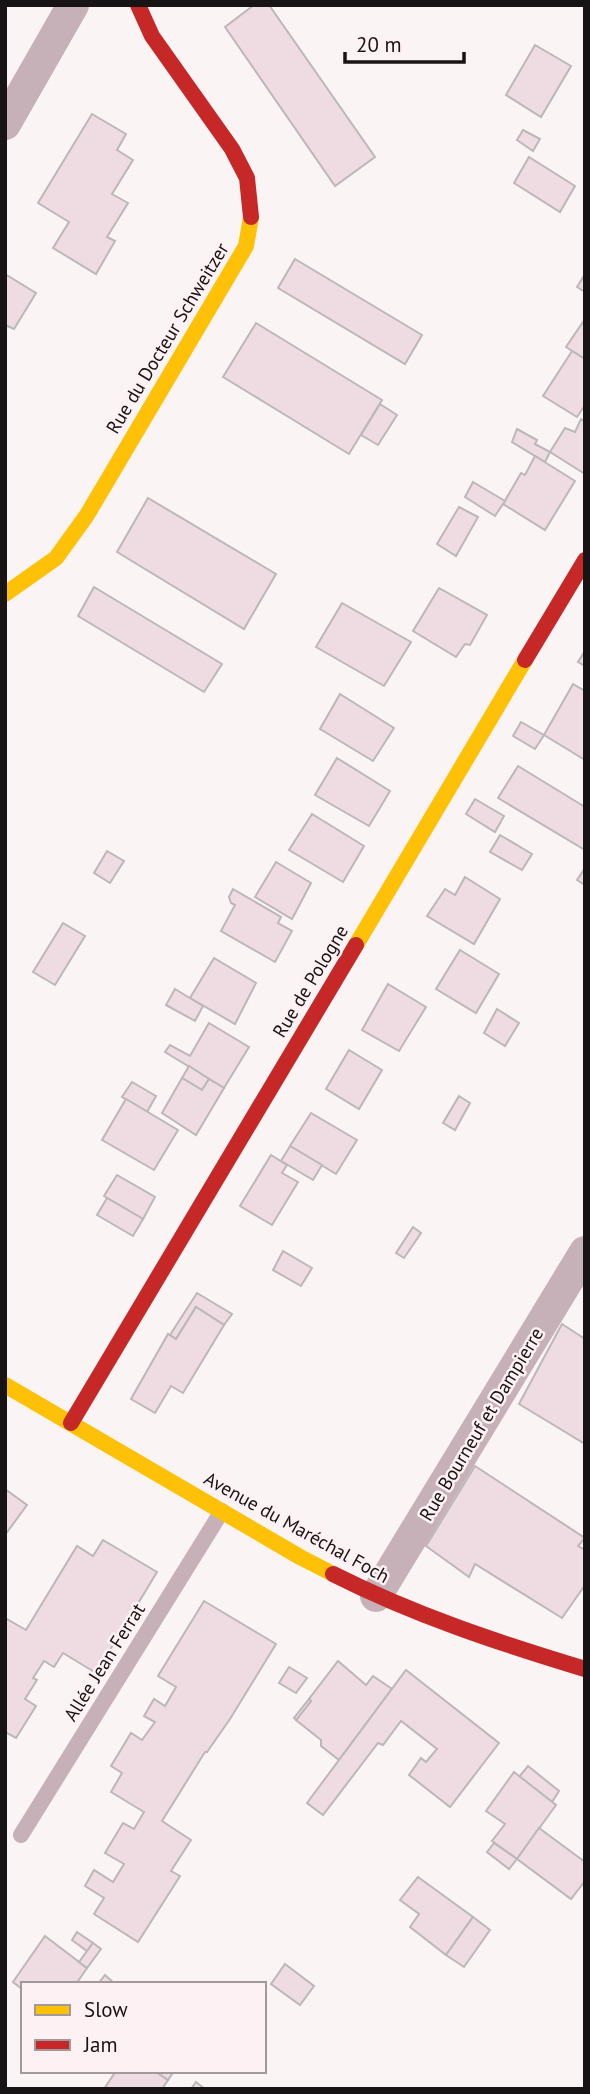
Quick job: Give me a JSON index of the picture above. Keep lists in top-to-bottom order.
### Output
{
  "streets": {
    "street": [
      "Rue du Docteur Schweitzer",
      "Rue de Pologne",
      "Rue Bourneuf et Dampierre",
      "Avenue du Maréchal Foch"
    ],
    "lane": ["Allée Jean Ferrat"]
  },
  "crossings": [
    ["Rue de Pologne", "Avenue du Maréchal Foch"],
    ["Rue Bourneuf et Dampierre", "Avenue du Maréchal Foch"],
    ["Avenue du Maréchal Foch", "Allée Jean Ferrat"]
  ],
  "legend": ["Slow", "Jam"],
  "scale_bar": "20 m"
}
